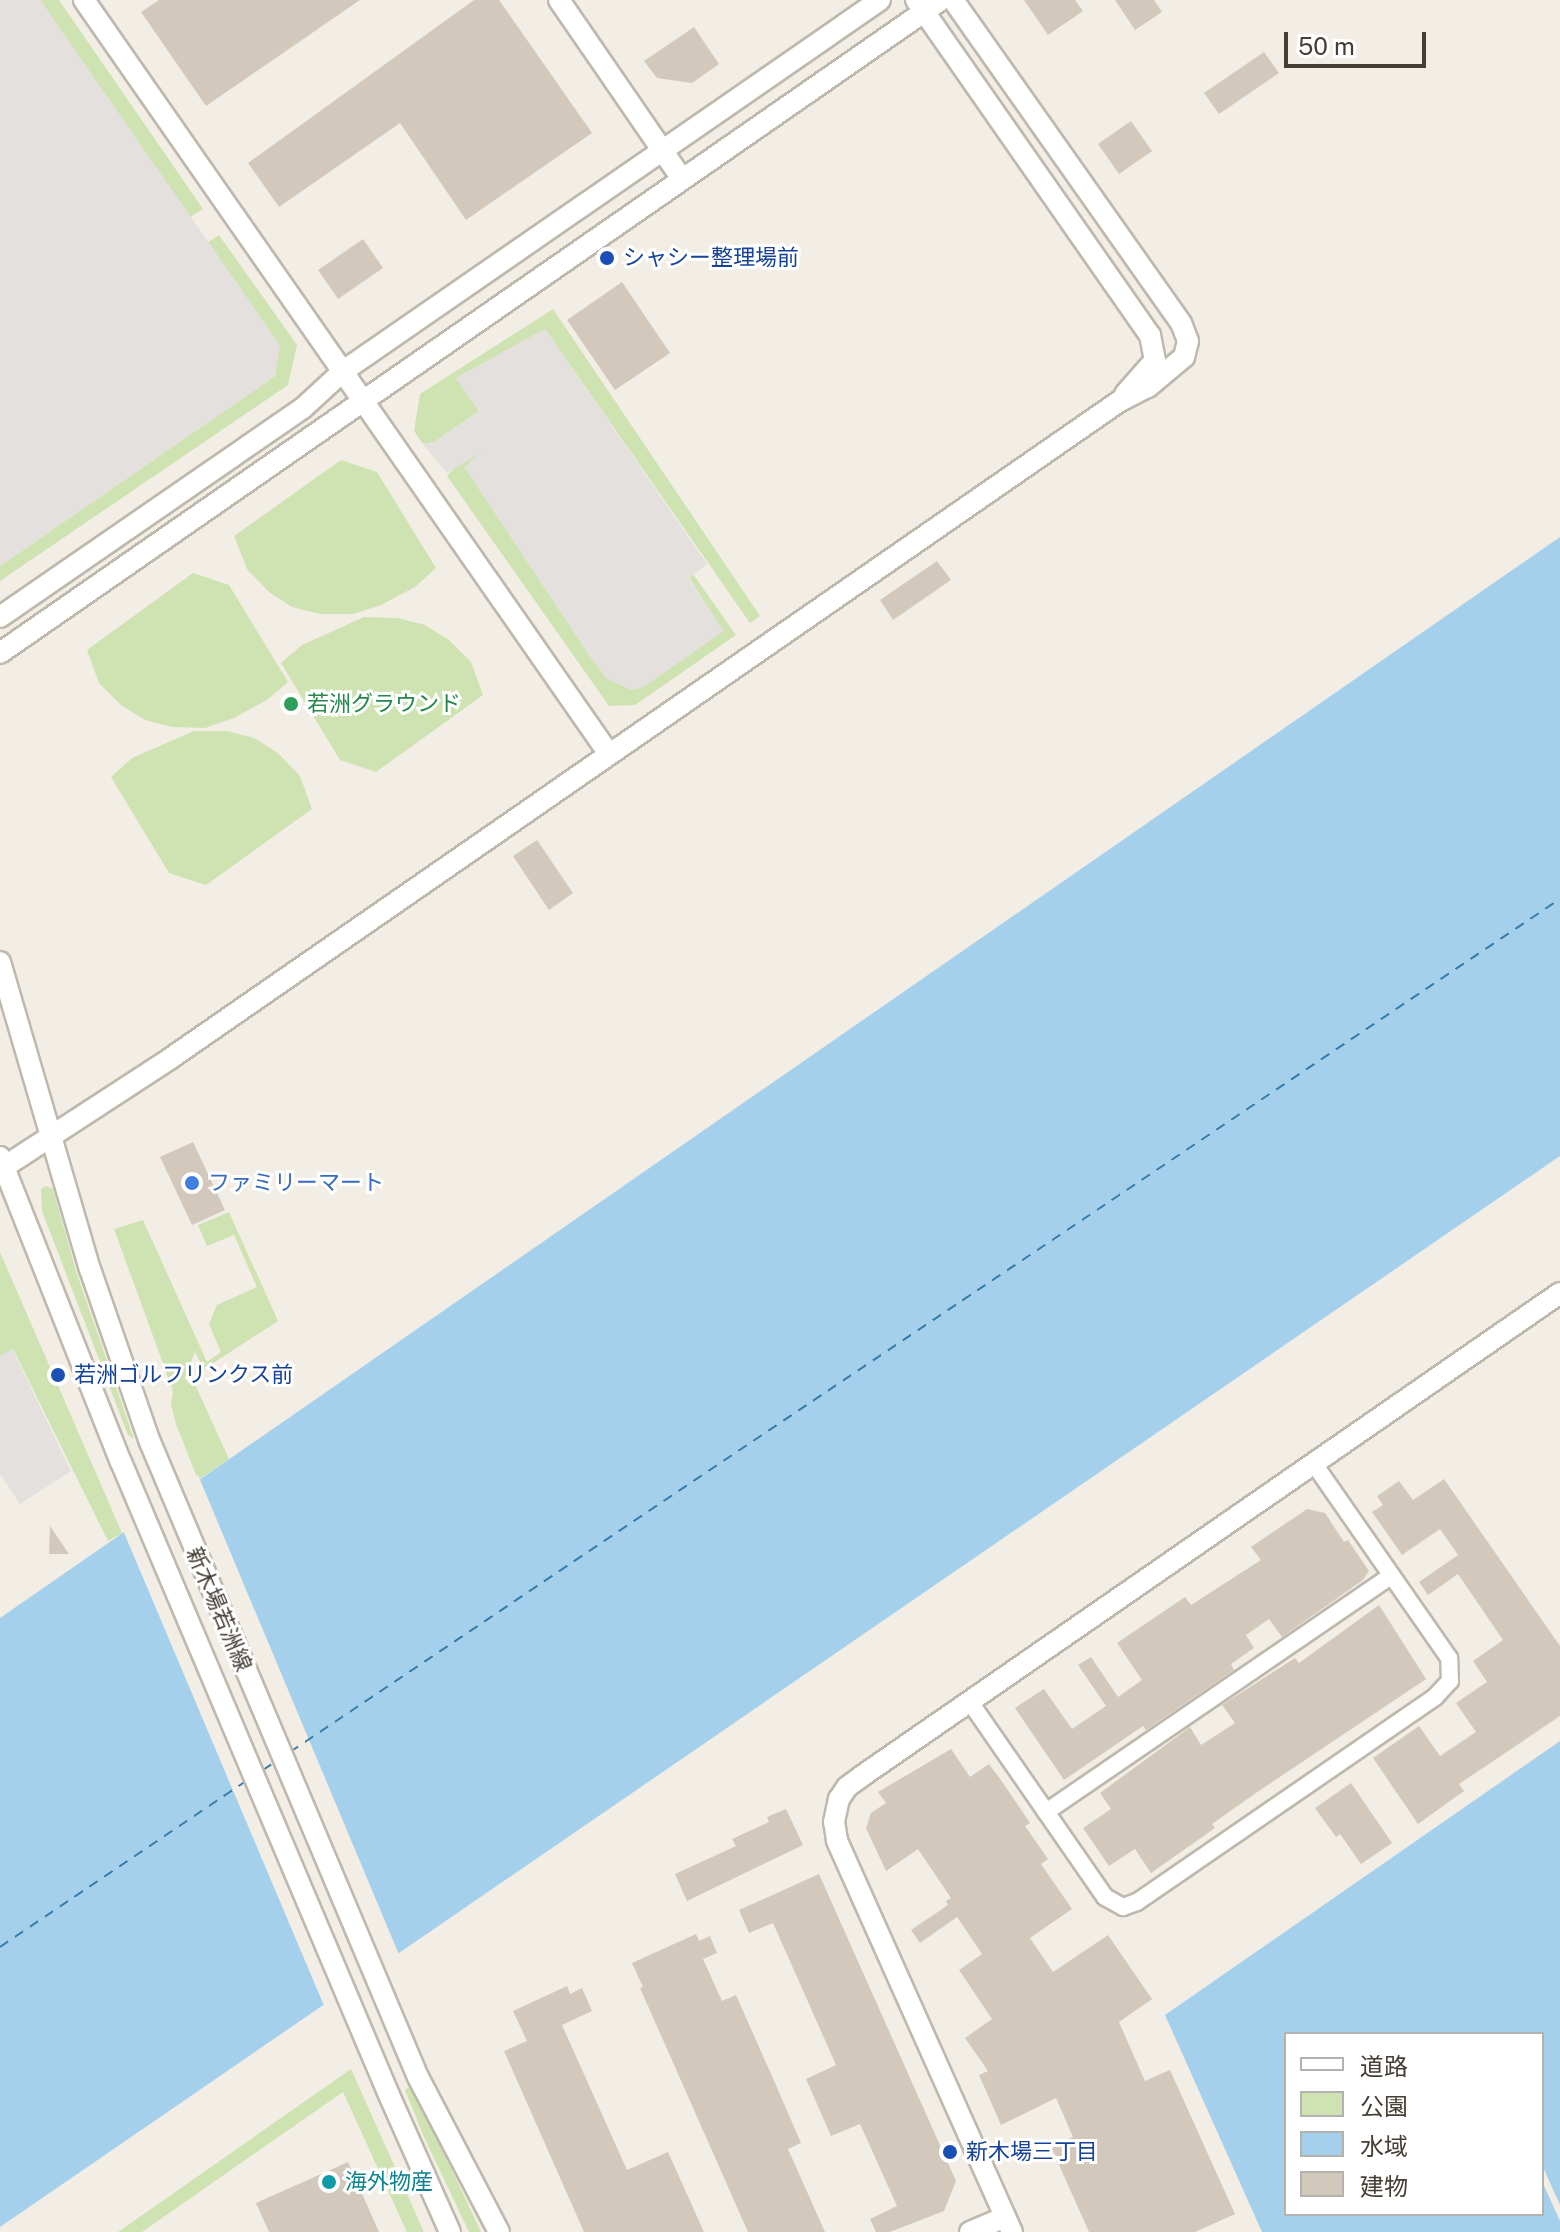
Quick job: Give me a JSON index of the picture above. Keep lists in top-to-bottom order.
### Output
{
  "streets": {
    "street": ["新木場若洲線"]
  },
  "places": [
    "シャシー整理場前",
    "若洲グラウンド",
    "ファミリーマート",
    "若洲ゴルフリンクス前",
    "新木場三丁目",
    "海外物産"
  ],
  "legend": [
    "道路",
    "公園",
    "水域",
    "建物"
  ],
  "scale_bar": "50 m"
}
